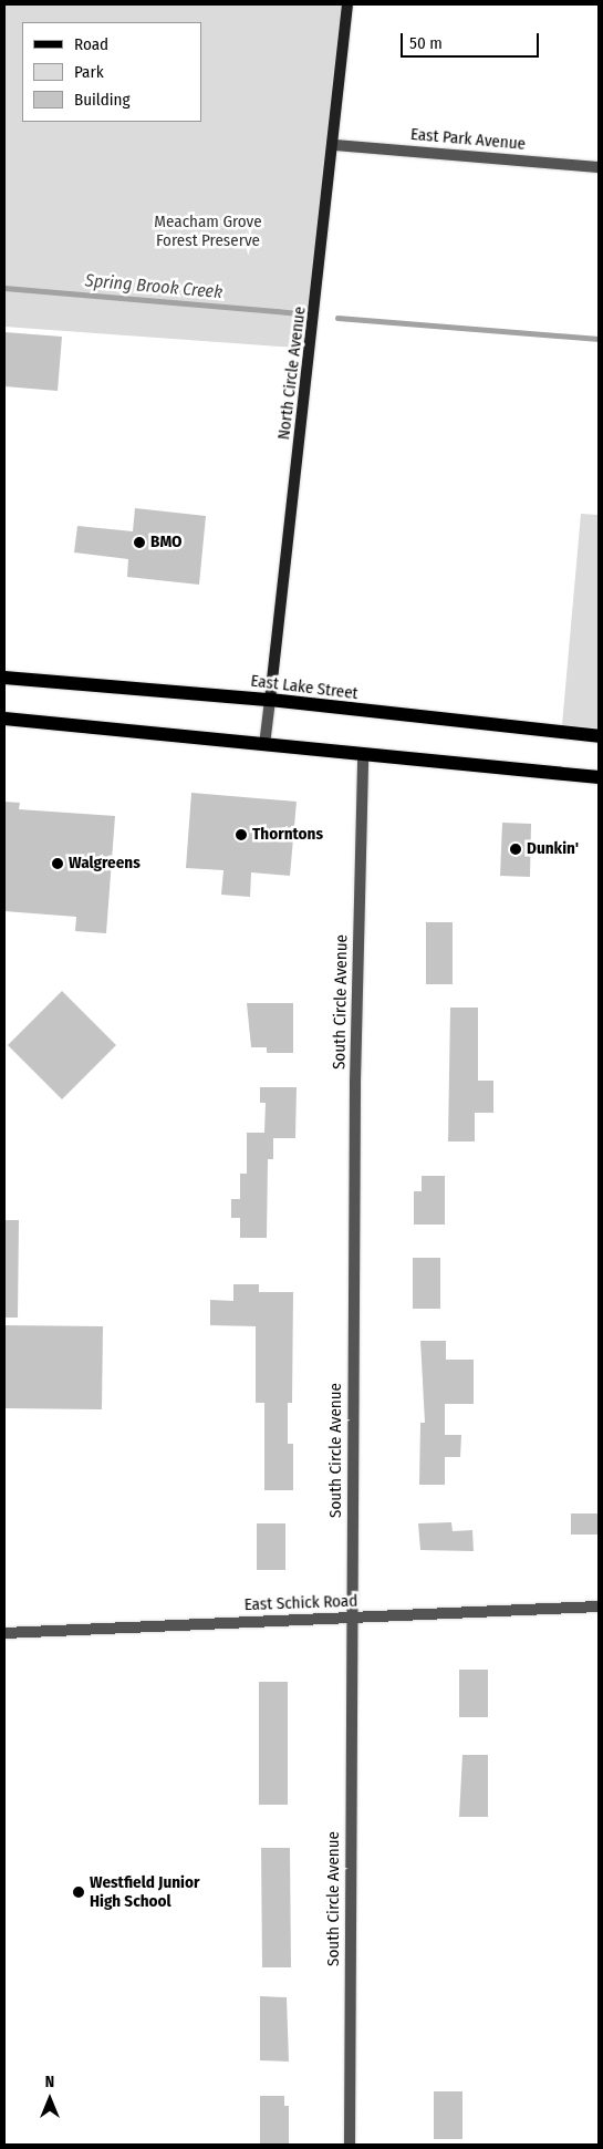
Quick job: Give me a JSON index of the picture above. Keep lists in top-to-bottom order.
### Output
{
  "streets": {
    "main road": ["East Lake Street"],
    "street": [
      "East Park Avenue",
      "North Circle Avenue",
      "South Circle Avenue",
      "East Schick Road"
    ]
  },
  "crossings": [
    ["East Park Avenue", "North Circle Avenue"],
    ["North Circle Avenue", "East Lake Street"],
    ["South Circle Avenue", "East Schick Road"]
  ],
  "water": ["Spring Brook Creek"],
  "parks": ["Meacham Grove Forest Preserve"],
  "places": [
    "BMO",
    "Thorntons",
    "Dunkin'",
    "Walgreens",
    "Westfield Junior High School"
  ],
  "legend": ["Road", "Park", "Building"],
  "scale_bar": "50 m",
  "north": "top"
}
